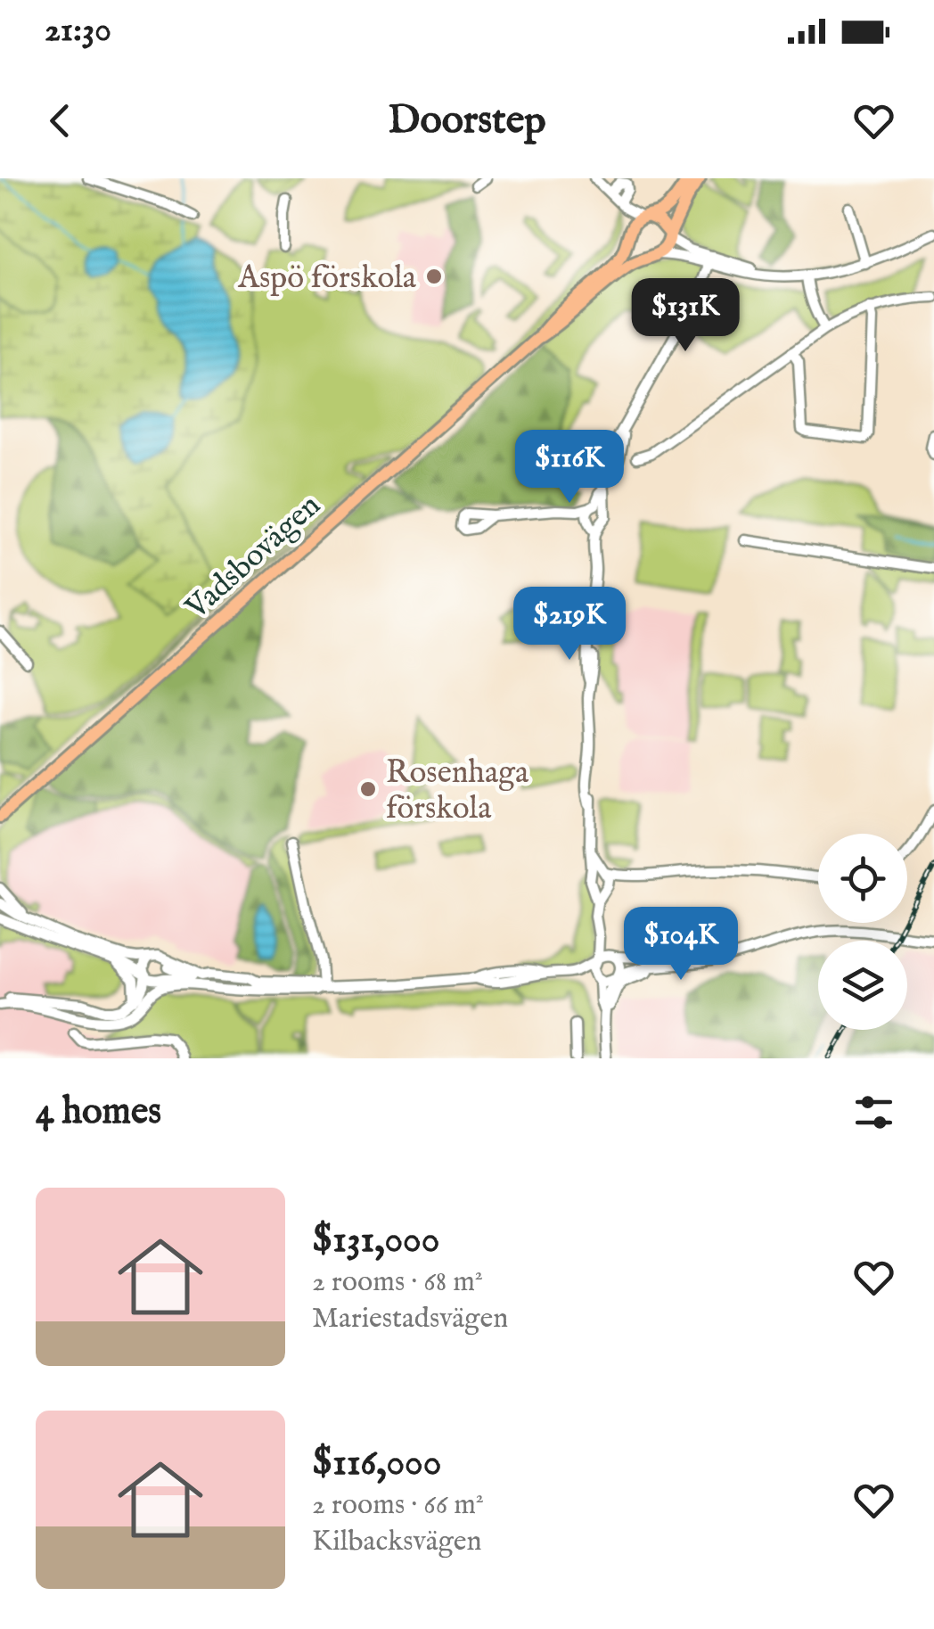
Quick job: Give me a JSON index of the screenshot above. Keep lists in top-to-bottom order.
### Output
{
  "streets": {
    "main road": ["Vadsbovägen"]
  },
  "places": ["Aspö förskola", "Rosenhaga förskola"],
  "page": {
    "status": "21:30",
    "header": "Doorstep",
    "price": [
      "$131K",
      "$116K",
      "$219K",
      "$104K"
    ],
    "heading": "4 homes",
    "list": [
      {
        "name": "$131,000",
        "note": "2 rooms · 68 m² · Mariestadsvägen"
      },
      {
        "name": "$116,000",
        "note": "2 rooms · 66 m² · Kilbacksvägen"
      }
    ]
  }
}
